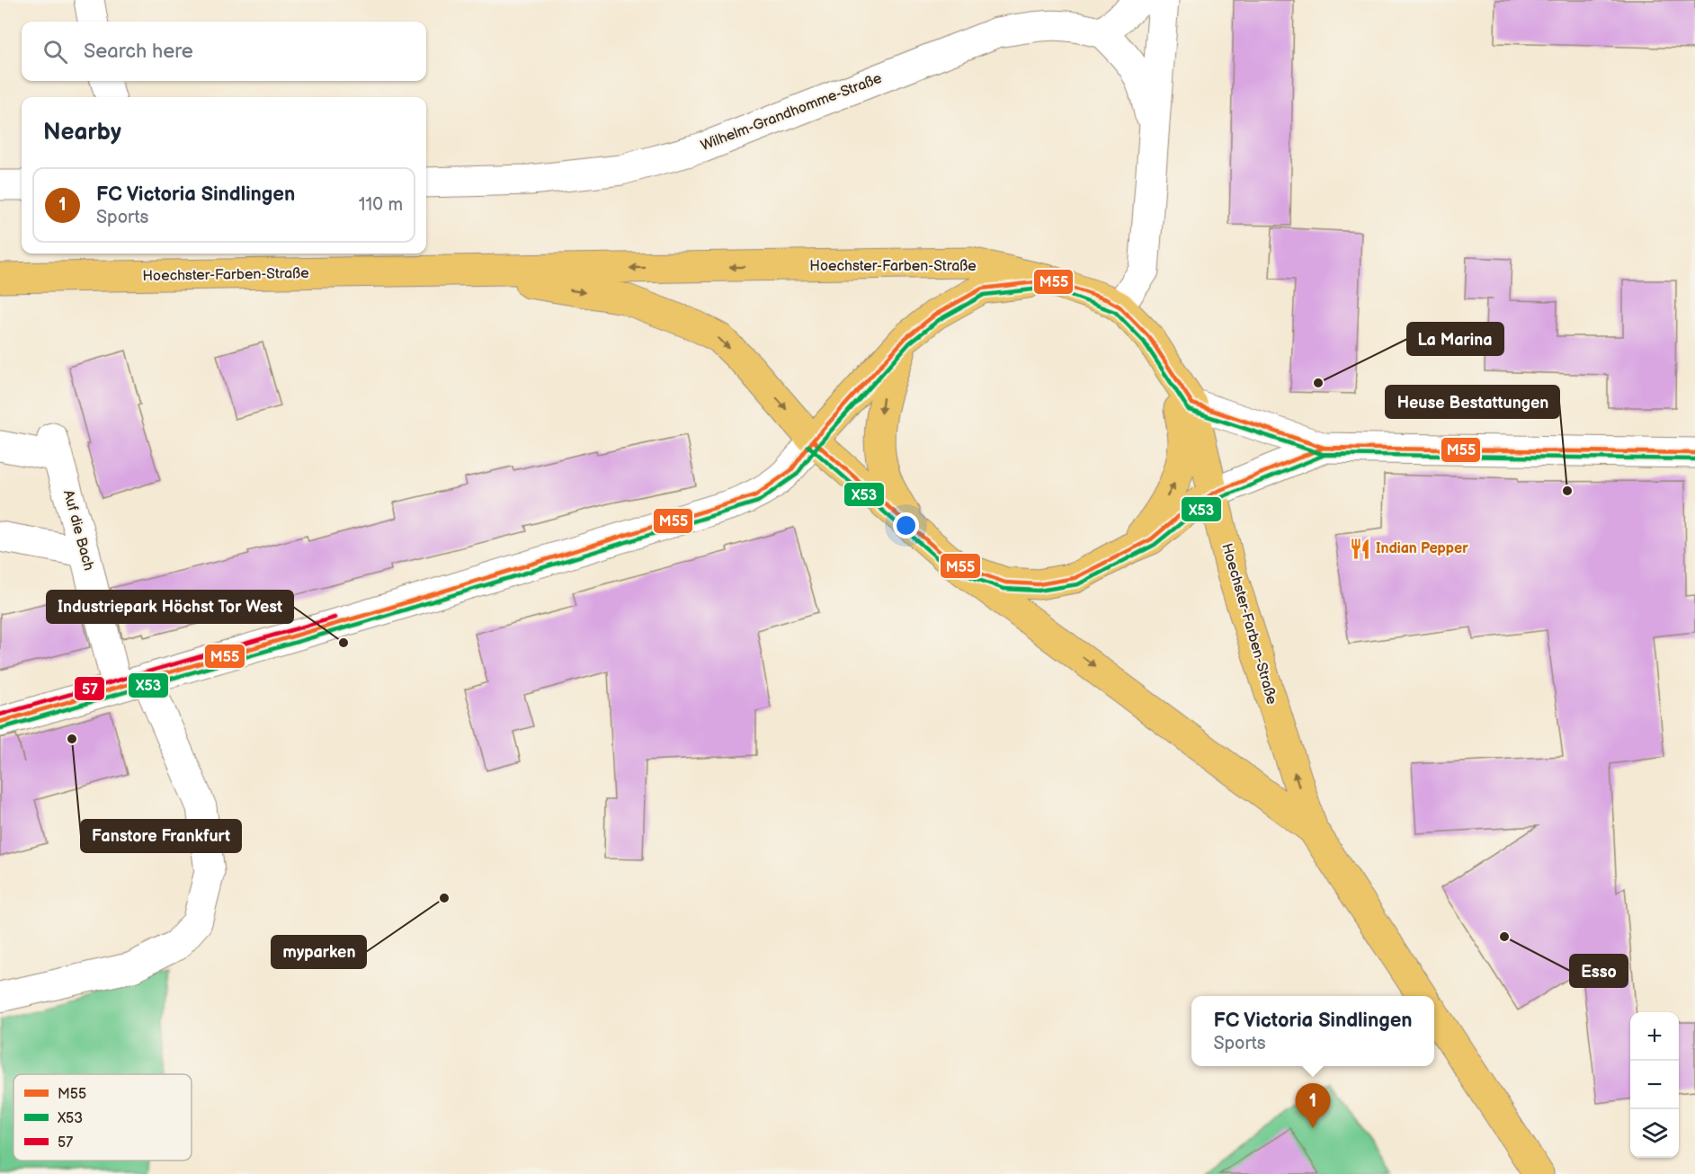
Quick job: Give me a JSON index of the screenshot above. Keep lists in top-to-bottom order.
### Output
{
  "streets": {
    "main road": ["Hoechster-Farben-Straße"],
    "street": ["Wilhelm-Grandhomme-Straße", "Auf die Bach"]
  },
  "places": {
    "other": [
      "La Marina",
      "Heuse Bestattungen",
      "Industriepark Höchst Tor West",
      "Fanstore Frankfurt",
      "myparken",
      "Esso"
    ],
    "restaurant": ["Indian Pepper"]
  },
  "lines": ["transit line M55", "transit line X53", "transit line 57"],
  "legend": ["M55", "X53", "57"],
  "page": {
    "search": "Search here",
    "heading": "Nearby",
    "list": [
      {
        "mark": "1",
        "name": "FC Victoria Sindlingen",
        "note": "Sports",
        "value": "110 m"
      }
    ],
    "popup": ["FC Victoria Sindlingen", "Sports"],
    "map_buttons": ["+", "−"],
    "pins": "1"
  }
}
